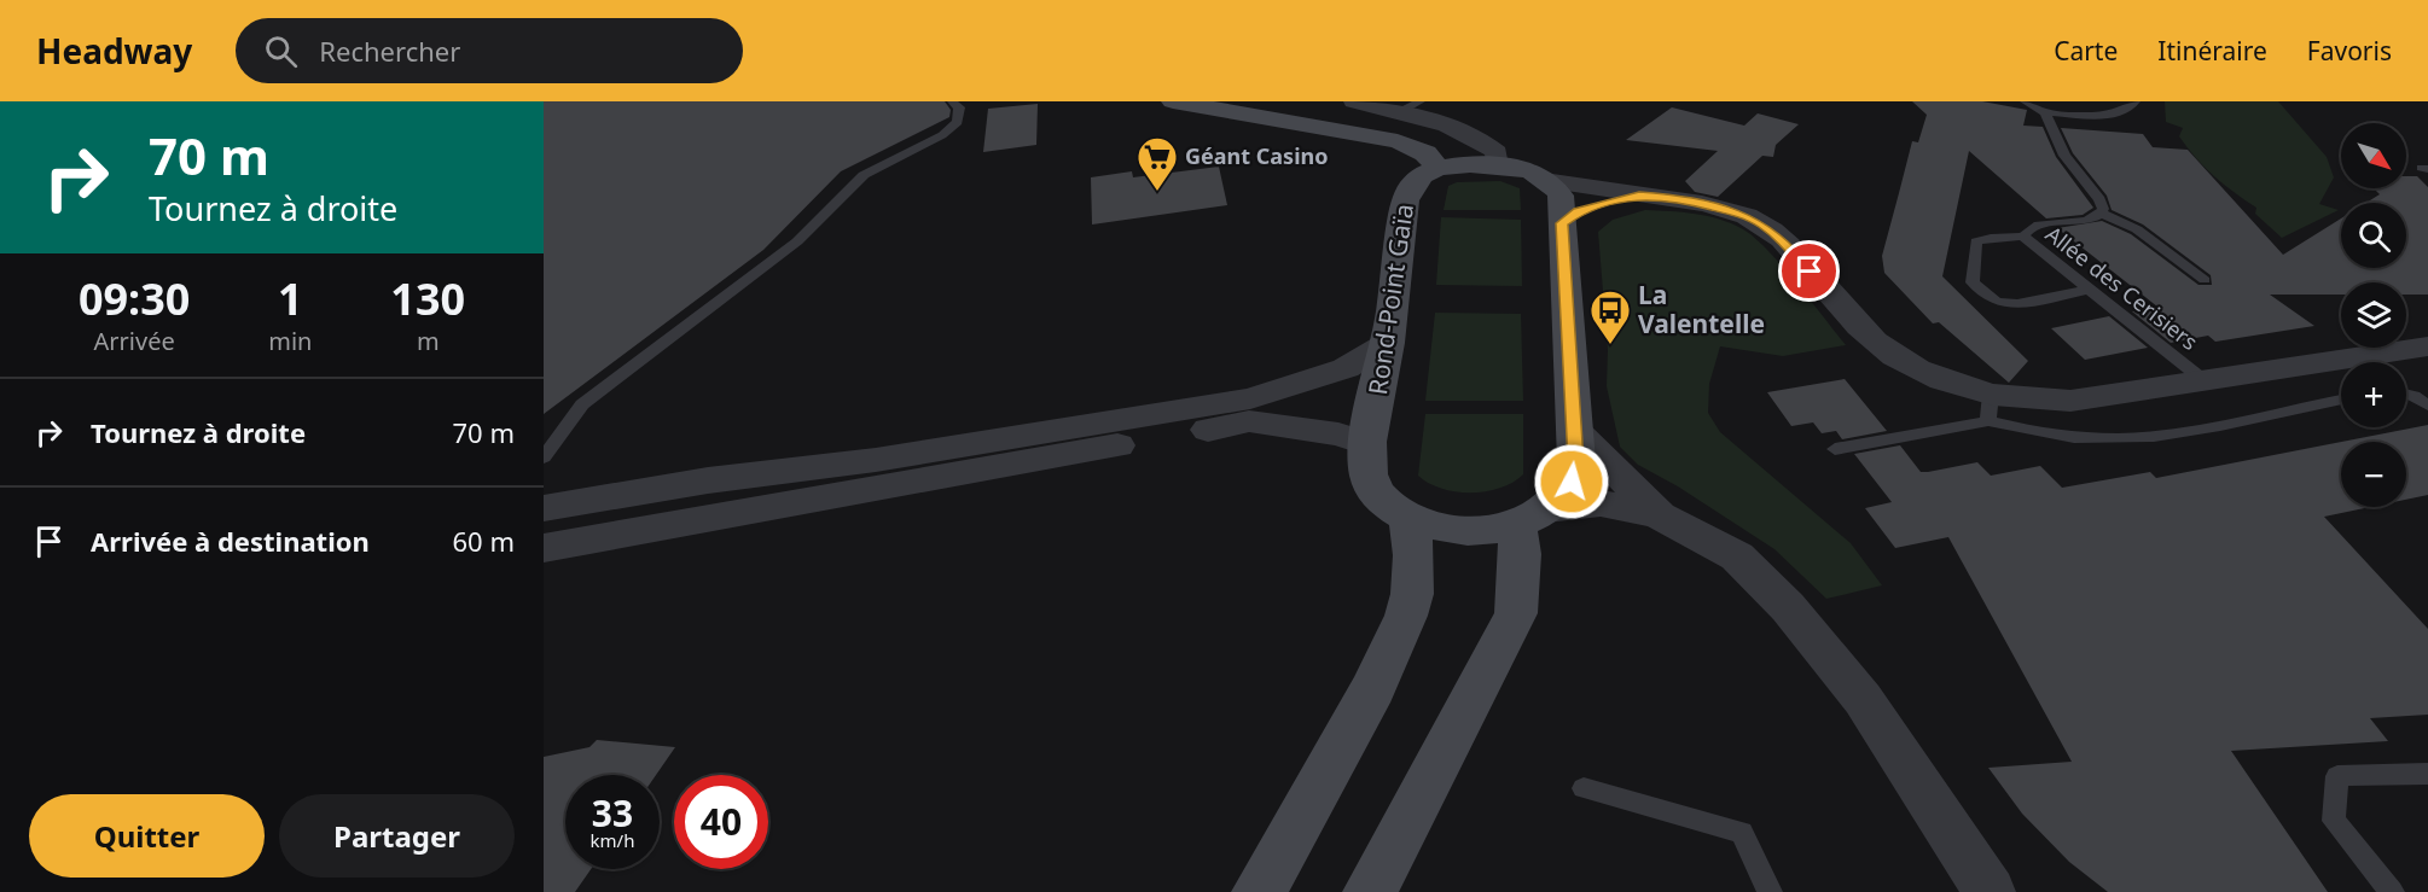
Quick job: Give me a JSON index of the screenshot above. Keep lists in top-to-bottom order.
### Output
{
  "streets": {
    "street": ["Rond-Point Gaïa"],
    "lane": ["Allée des Cerisiers"]
  },
  "places": {
    "supermarket": ["Géant Casino"],
    "bus stop": ["La Valentelle"]
  },
  "north": "bottom right",
  "page": {
    "header": "Headway",
    "search": "Rechercher",
    "nav": ["Carte", "Itinéraire", "Favoris"],
    "turn": ["70 m", "Tournez à droite"],
    "map_buttons": ["+", "−"],
    "eta": [
      "09:30",
      "Arrivée",
      "1",
      "min",
      "130",
      "m"
    ],
    "list": [
      {
        "name": "Tournez à droite",
        "value": "70 m"
      },
      {
        "name": "Arrivée à destination",
        "value": "60 m"
      }
    ],
    "speed": "33 km/h",
    "limit": "40",
    "buttons": ["Quitter", "Partager"]
  }
}
